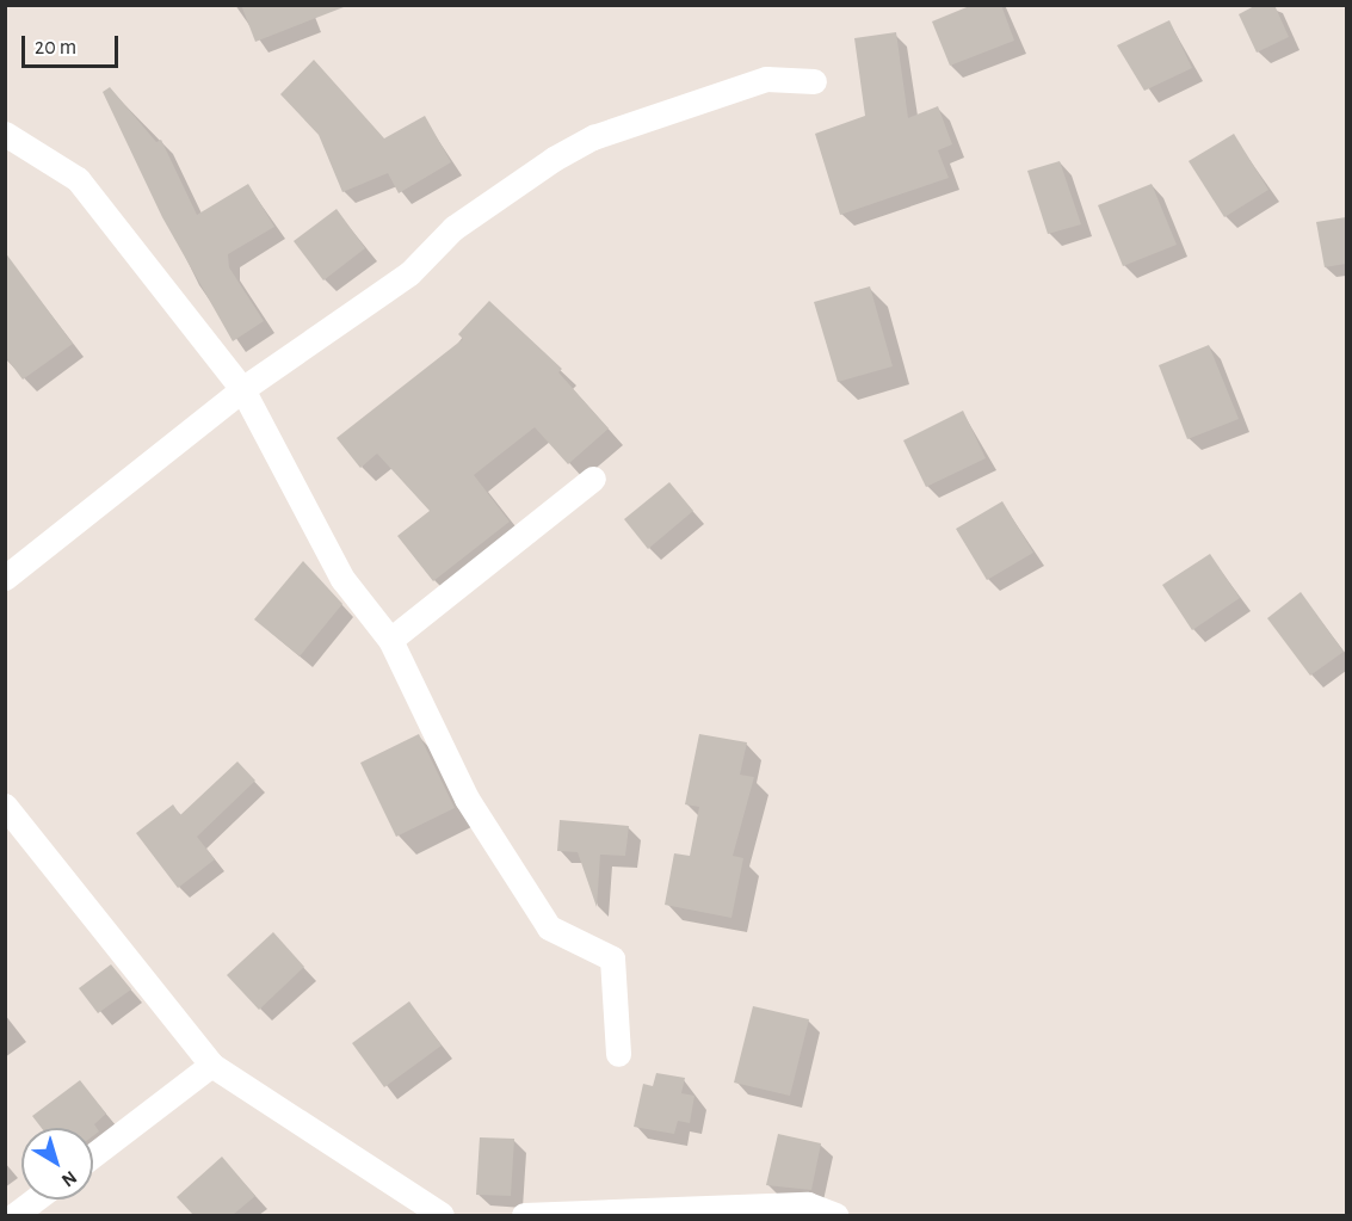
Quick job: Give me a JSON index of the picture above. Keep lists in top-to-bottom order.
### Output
{
  "scale_bar": "20 m",
  "north": "bottom right"
}
